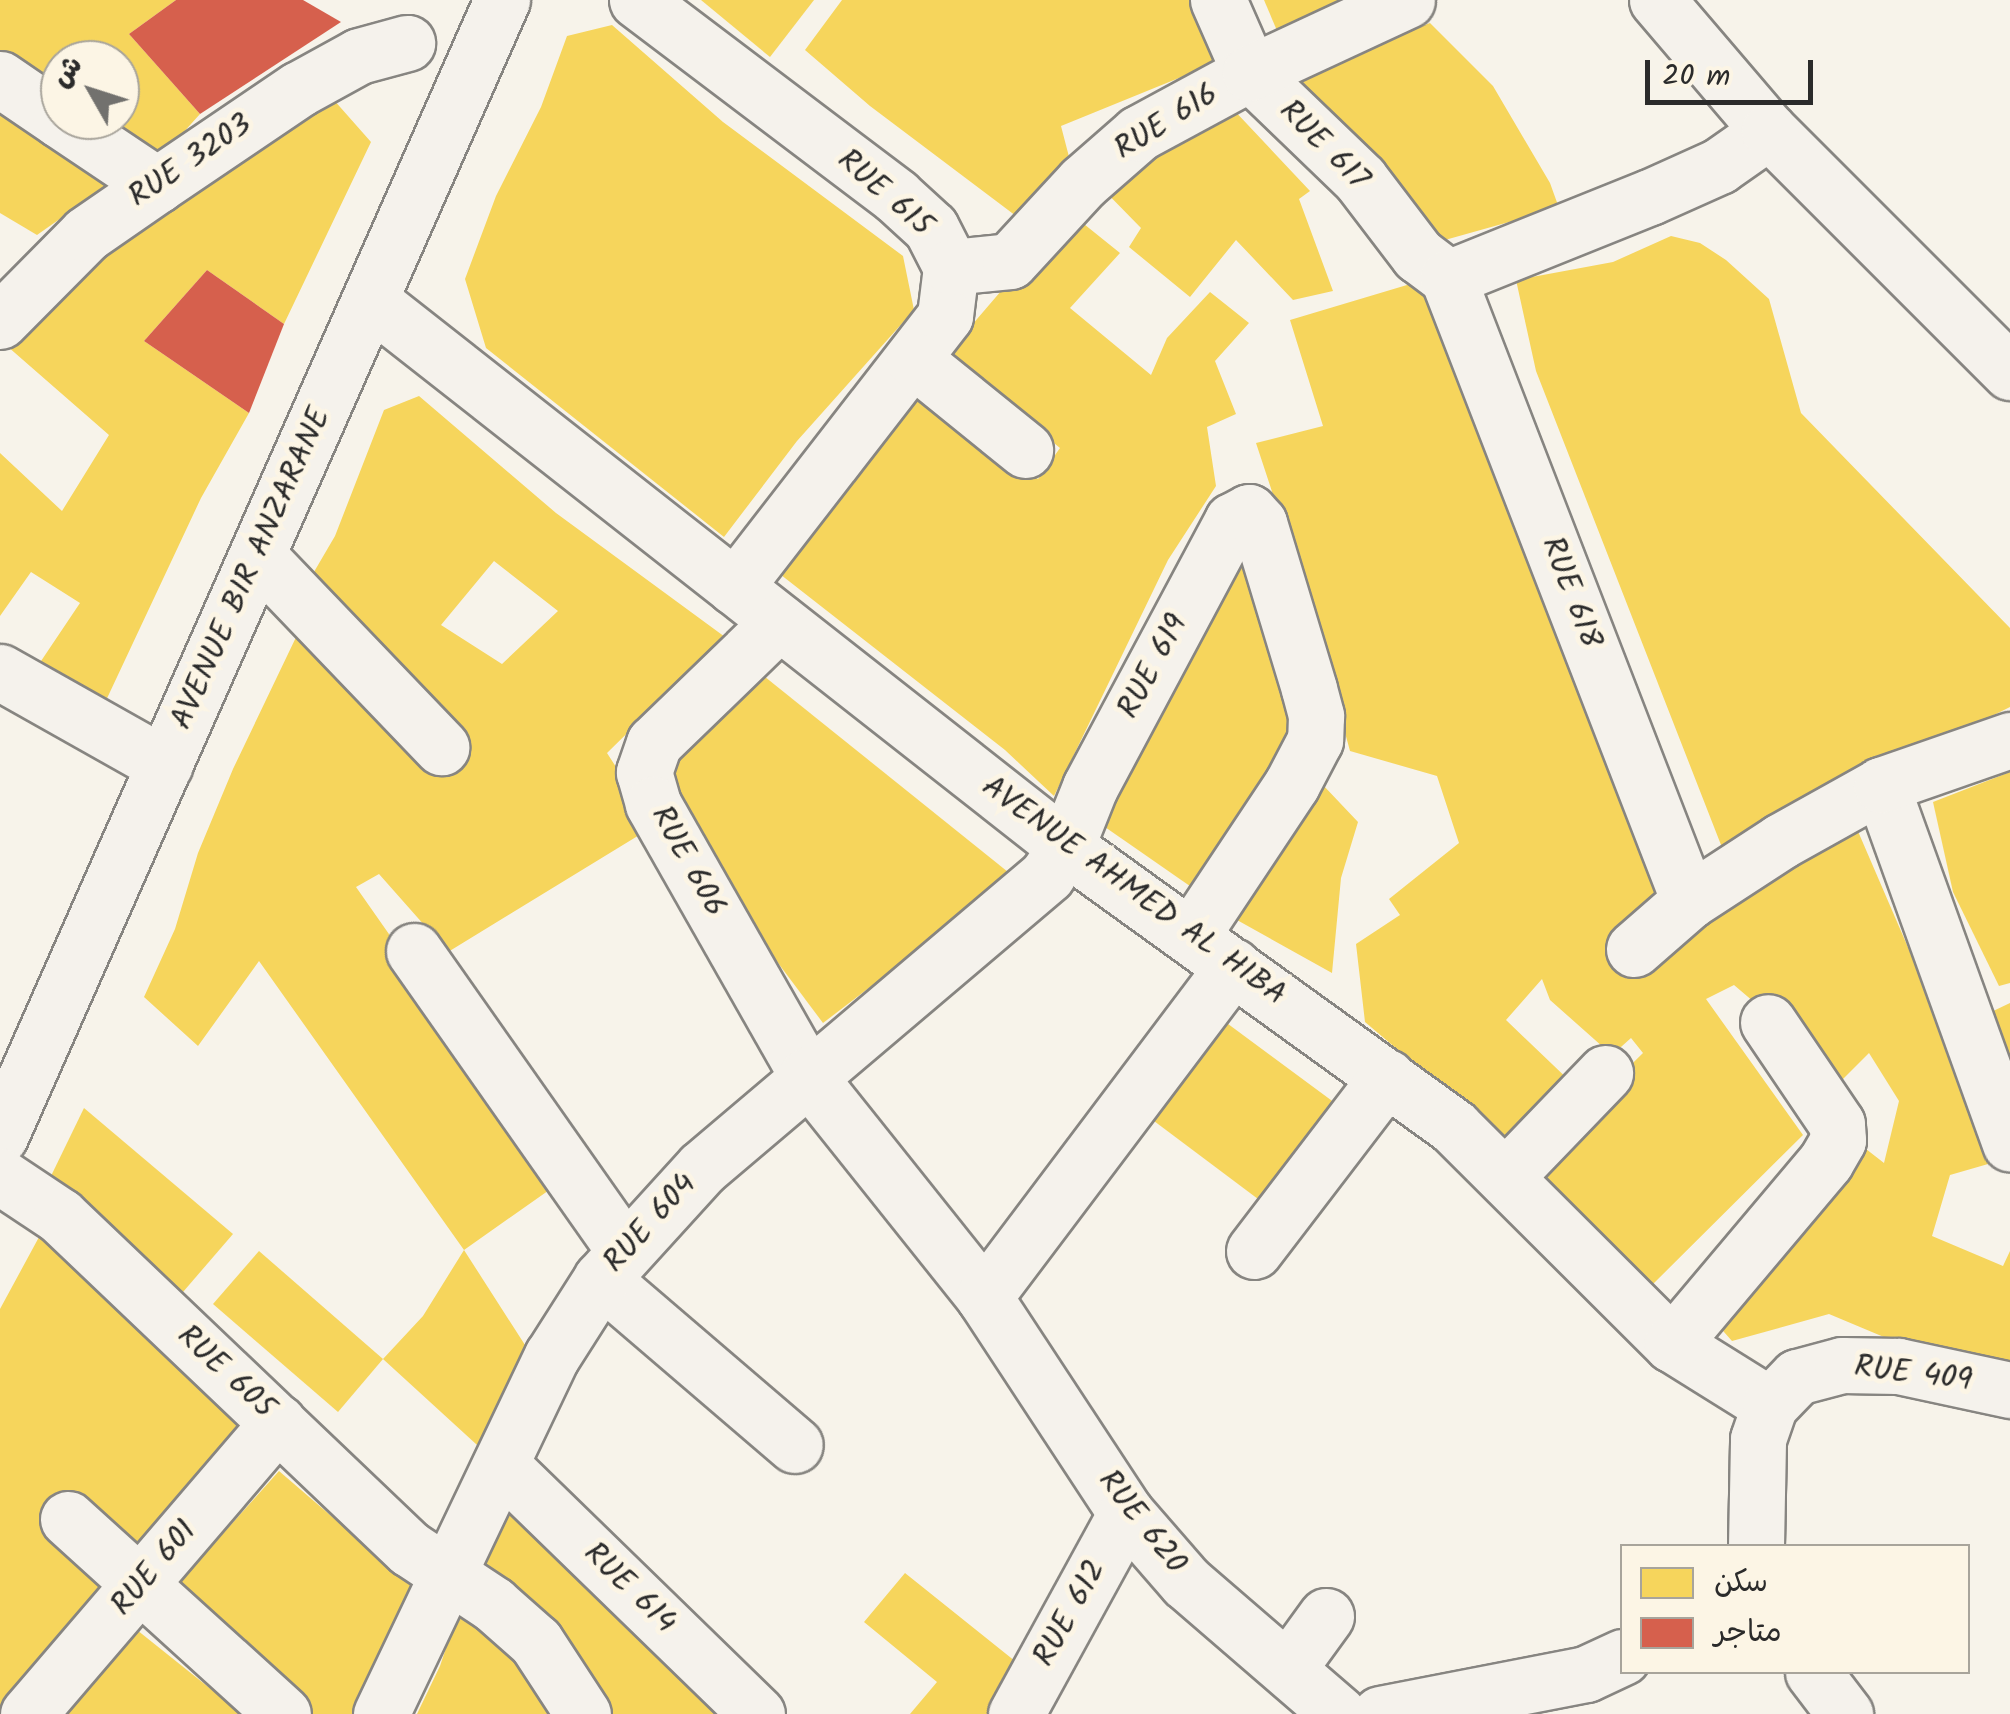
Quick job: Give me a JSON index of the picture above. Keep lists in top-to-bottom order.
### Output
{
  "streets": {
    "street": [
      "RUE 616",
      "RUE 617",
      "RUE 3203",
      "RUE 615",
      "AVENUE BIR ANZARANE",
      "RUE 618",
      "RUE 619",
      "RUE 606",
      "AVENUE AHMED AL HIBA",
      "RUE 604",
      "RUE 605",
      "RUE 409",
      "RUE 620",
      "RUE 601",
      "RUE 614",
      "RUE 612"
    ]
  },
  "crossings": [
    ["RUE 616", "RUE 617"],
    ["RUE 616", "RUE 615"],
    ["RUE 617", "RUE 618"],
    ["RUE 615", "AVENUE AHMED AL HIBA"],
    ["AVENUE BIR ANZARANE", "AVENUE AHMED AL HIBA"],
    ["RUE 619", "AVENUE AHMED AL HIBA"],
    ["RUE 619", "RUE 604"],
    ["RUE 606", "AVENUE AHMED AL HIBA"],
    ["RUE 606", "RUE 604"],
    ["RUE 606", "RUE 620"],
    ["AVENUE AHMED AL HIBA", "RUE 604"],
    ["AVENUE AHMED AL HIBA", "RUE 409"],
    ["RUE 604", "RUE 605"],
    ["RUE 604", "RUE 620"],
    ["RUE 604", "RUE 614"],
    ["RUE 605", "RUE 601"],
    ["RUE 620", "RUE 612"]
  ],
  "legend": ["سكن", "متاجر"],
  "scale_bar": "20 m",
  "north": "top left"
}
